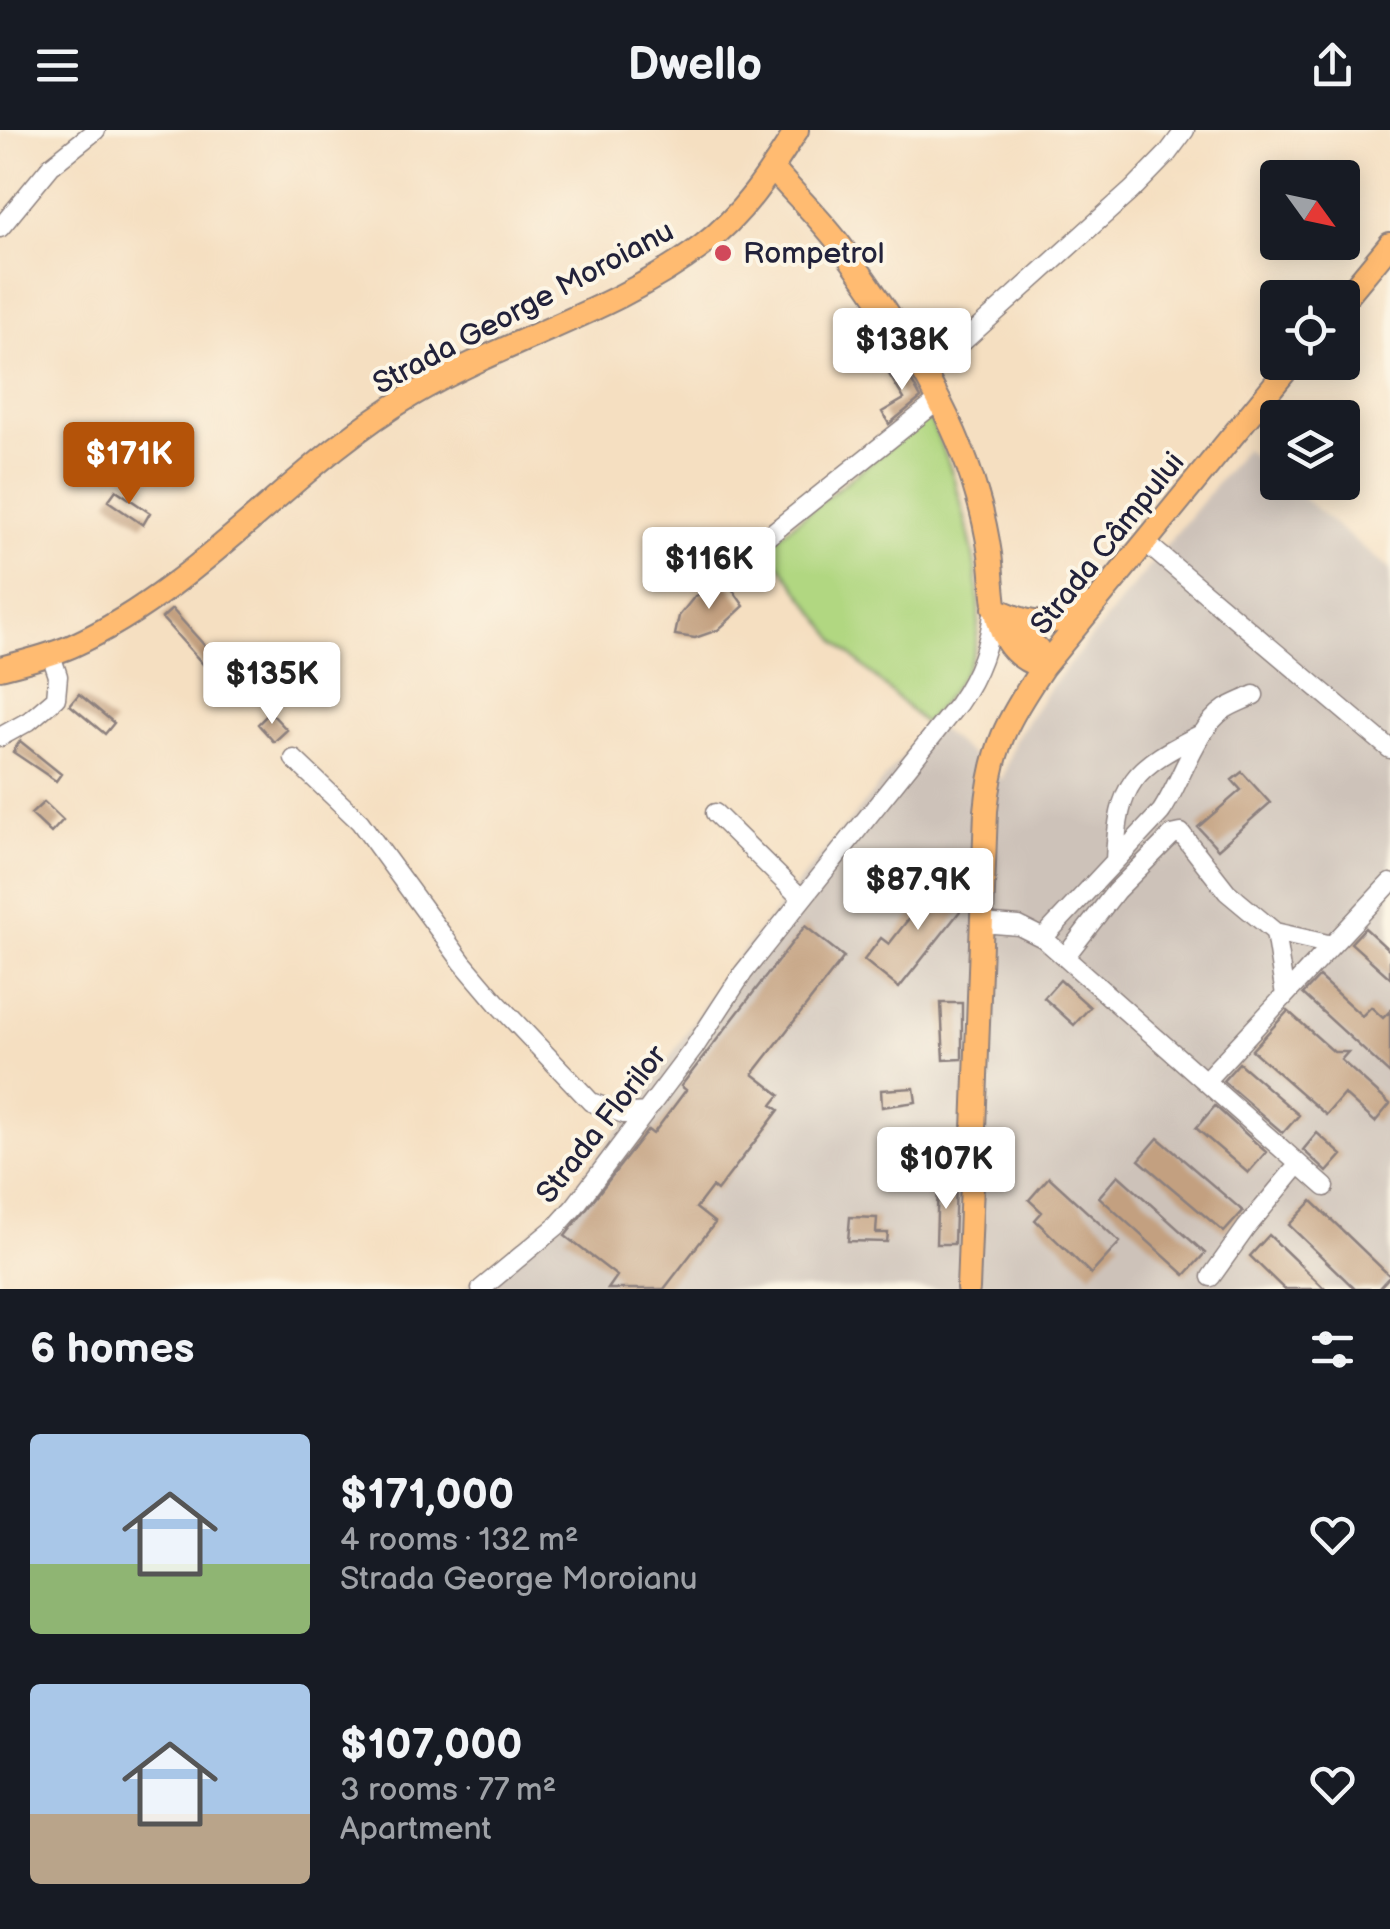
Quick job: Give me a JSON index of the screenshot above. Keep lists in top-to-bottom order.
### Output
{
  "streets": {
    "main road": ["Strada George Moroianu", "Strada Câmpului"],
    "street": ["Strada Florilor"]
  },
  "places": ["Rompetrol"],
  "north": "bottom right",
  "page": {
    "header": "Dwello",
    "price": [
      "$138K",
      "$171K",
      "$116K",
      "$135K",
      "$87.9K",
      "$107K"
    ],
    "heading": "6 homes",
    "list": [
      {
        "name": "$171,000",
        "note": "4 rooms · 132 m² · Strada George Moroianu"
      },
      {
        "name": "$107,000",
        "note": "3 rooms · 77 m² · Apartment"
      }
    ]
  }
}
